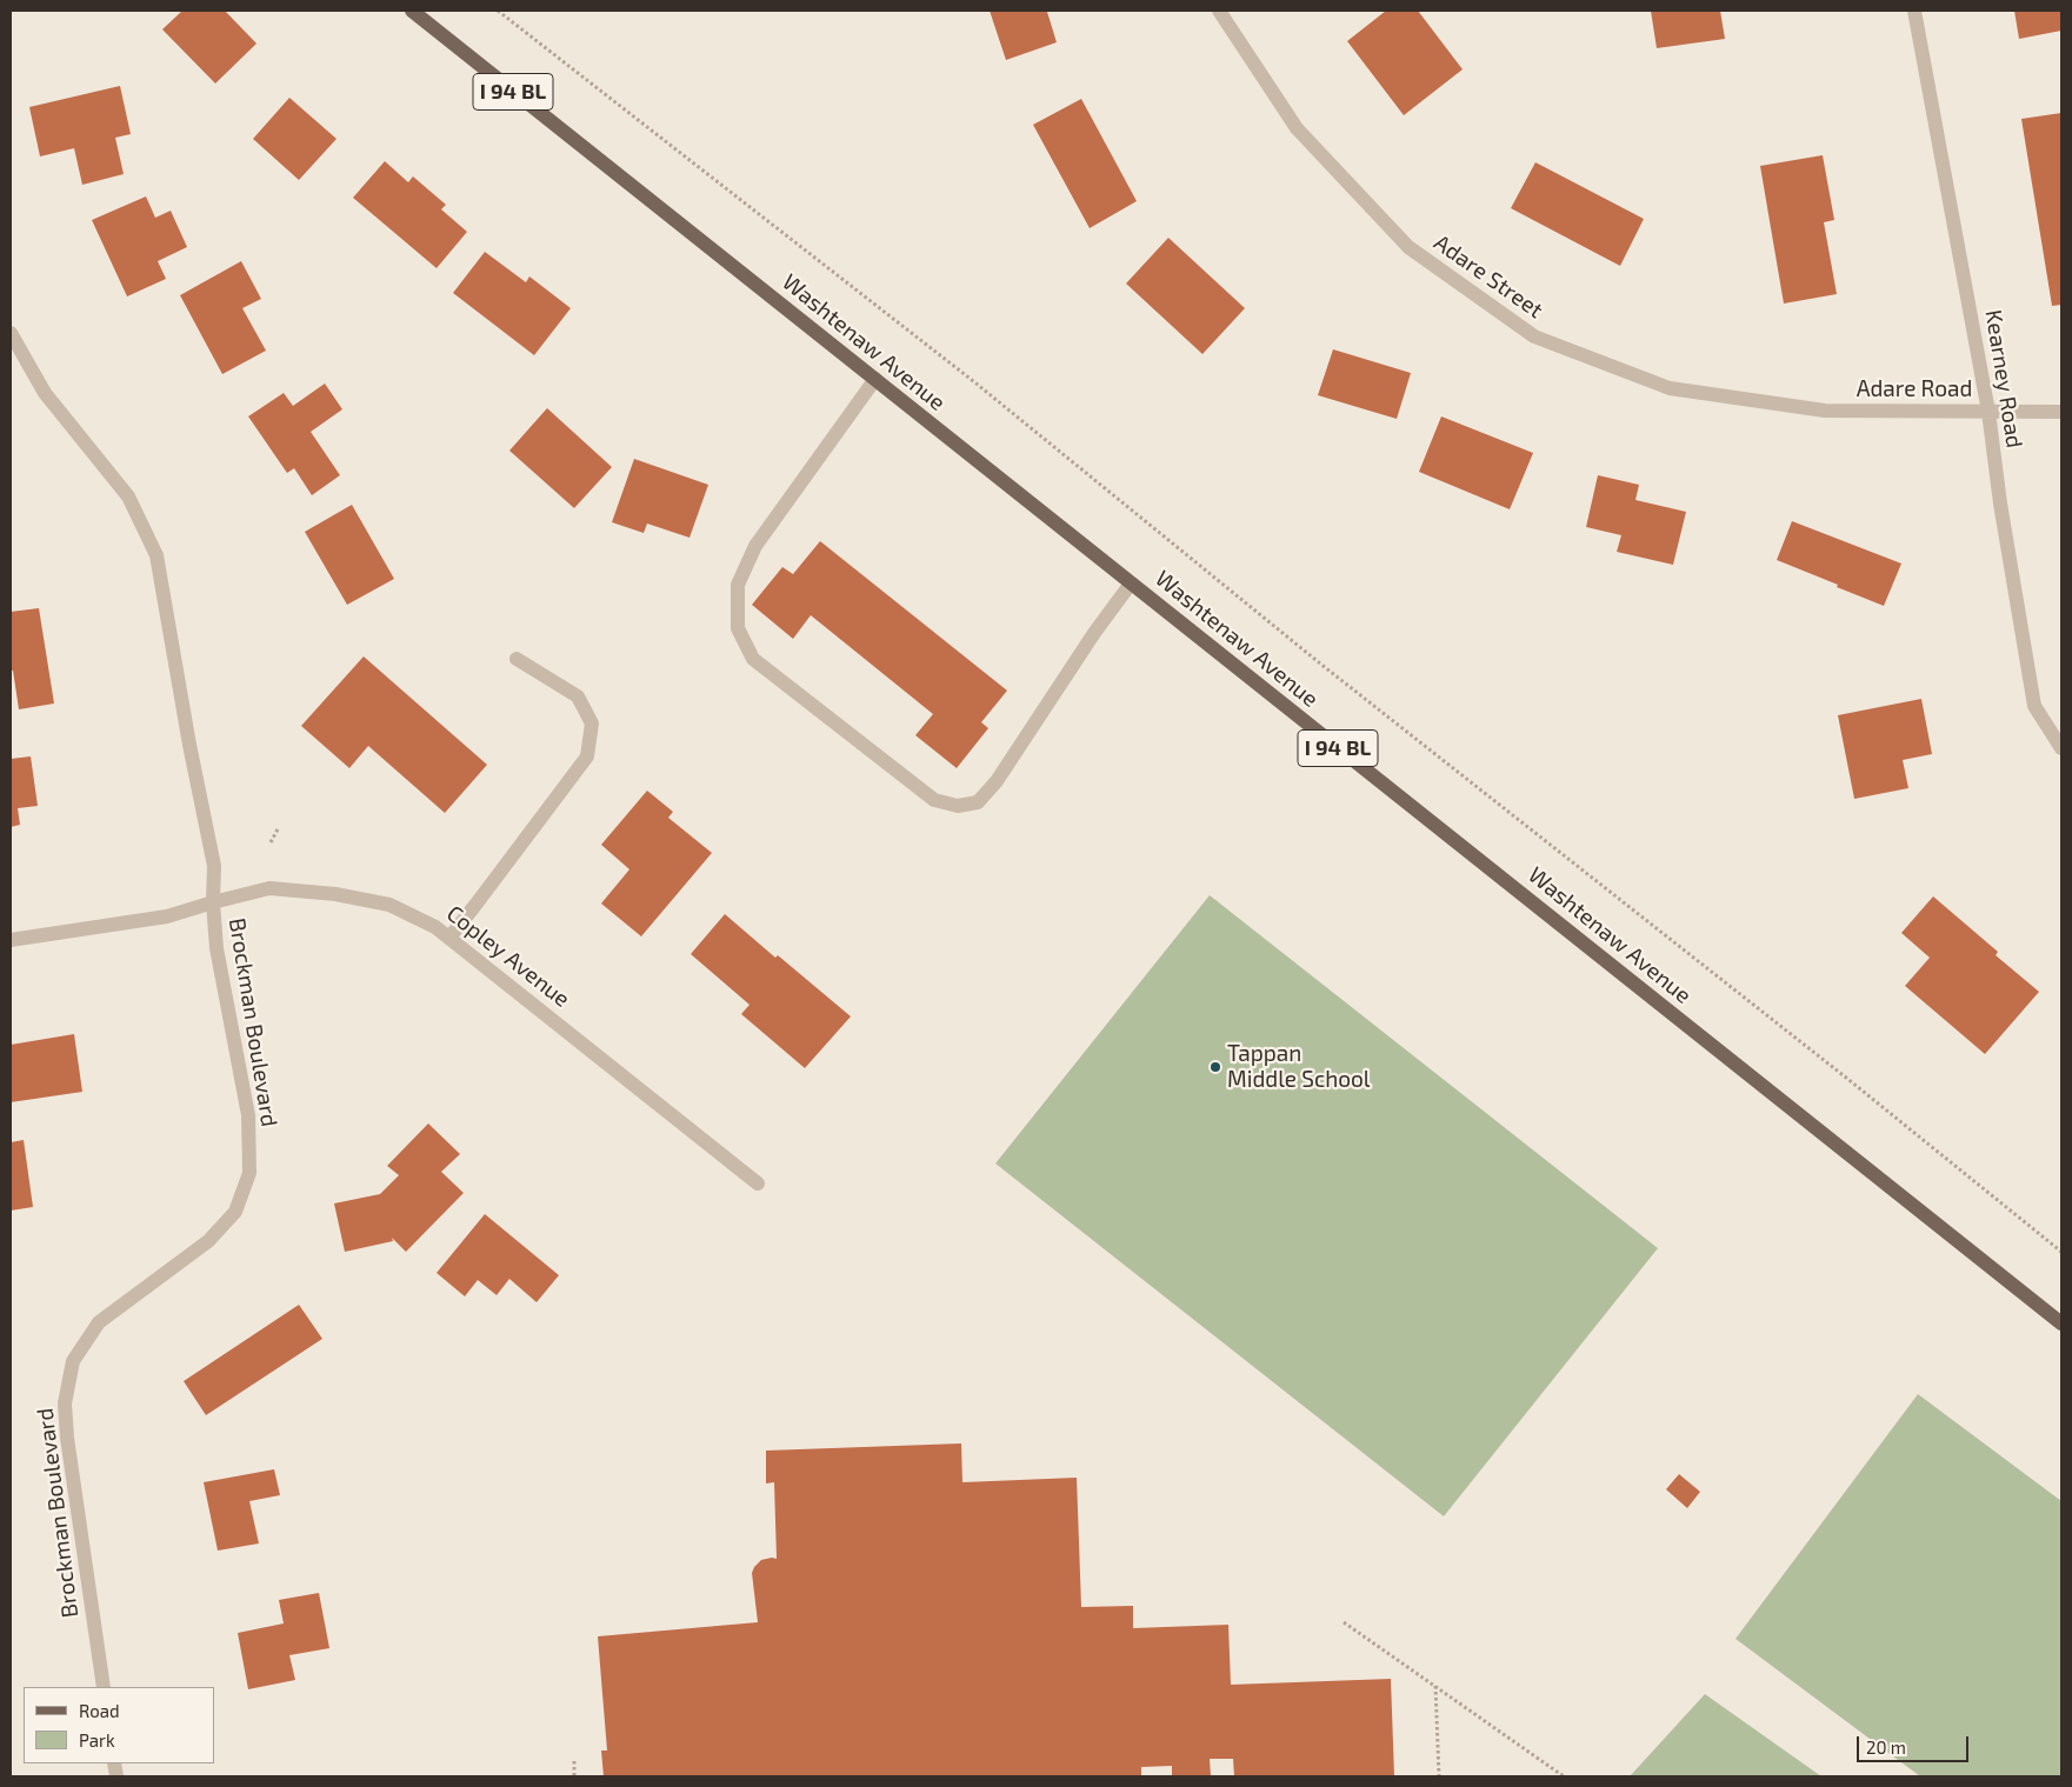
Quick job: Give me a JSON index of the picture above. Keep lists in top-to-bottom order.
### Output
{
  "streets": {
    "main road": ["I 94 BL", "Washtenaw Avenue"],
    "street": [
      "Adare Street",
      "Kearney Road",
      "Adare Road",
      "Copley Avenue",
      "Brockman Boulevard"
    ]
  },
  "crossings": [
    ["Adare Street", "Adare Road"],
    ["Kearney Road", "Adare Road"],
    ["Copley Avenue", "Brockman Boulevard"]
  ],
  "places": ["Tappan Middle School"],
  "legend": ["Road", "Park"],
  "scale_bar": "20 m"
}
